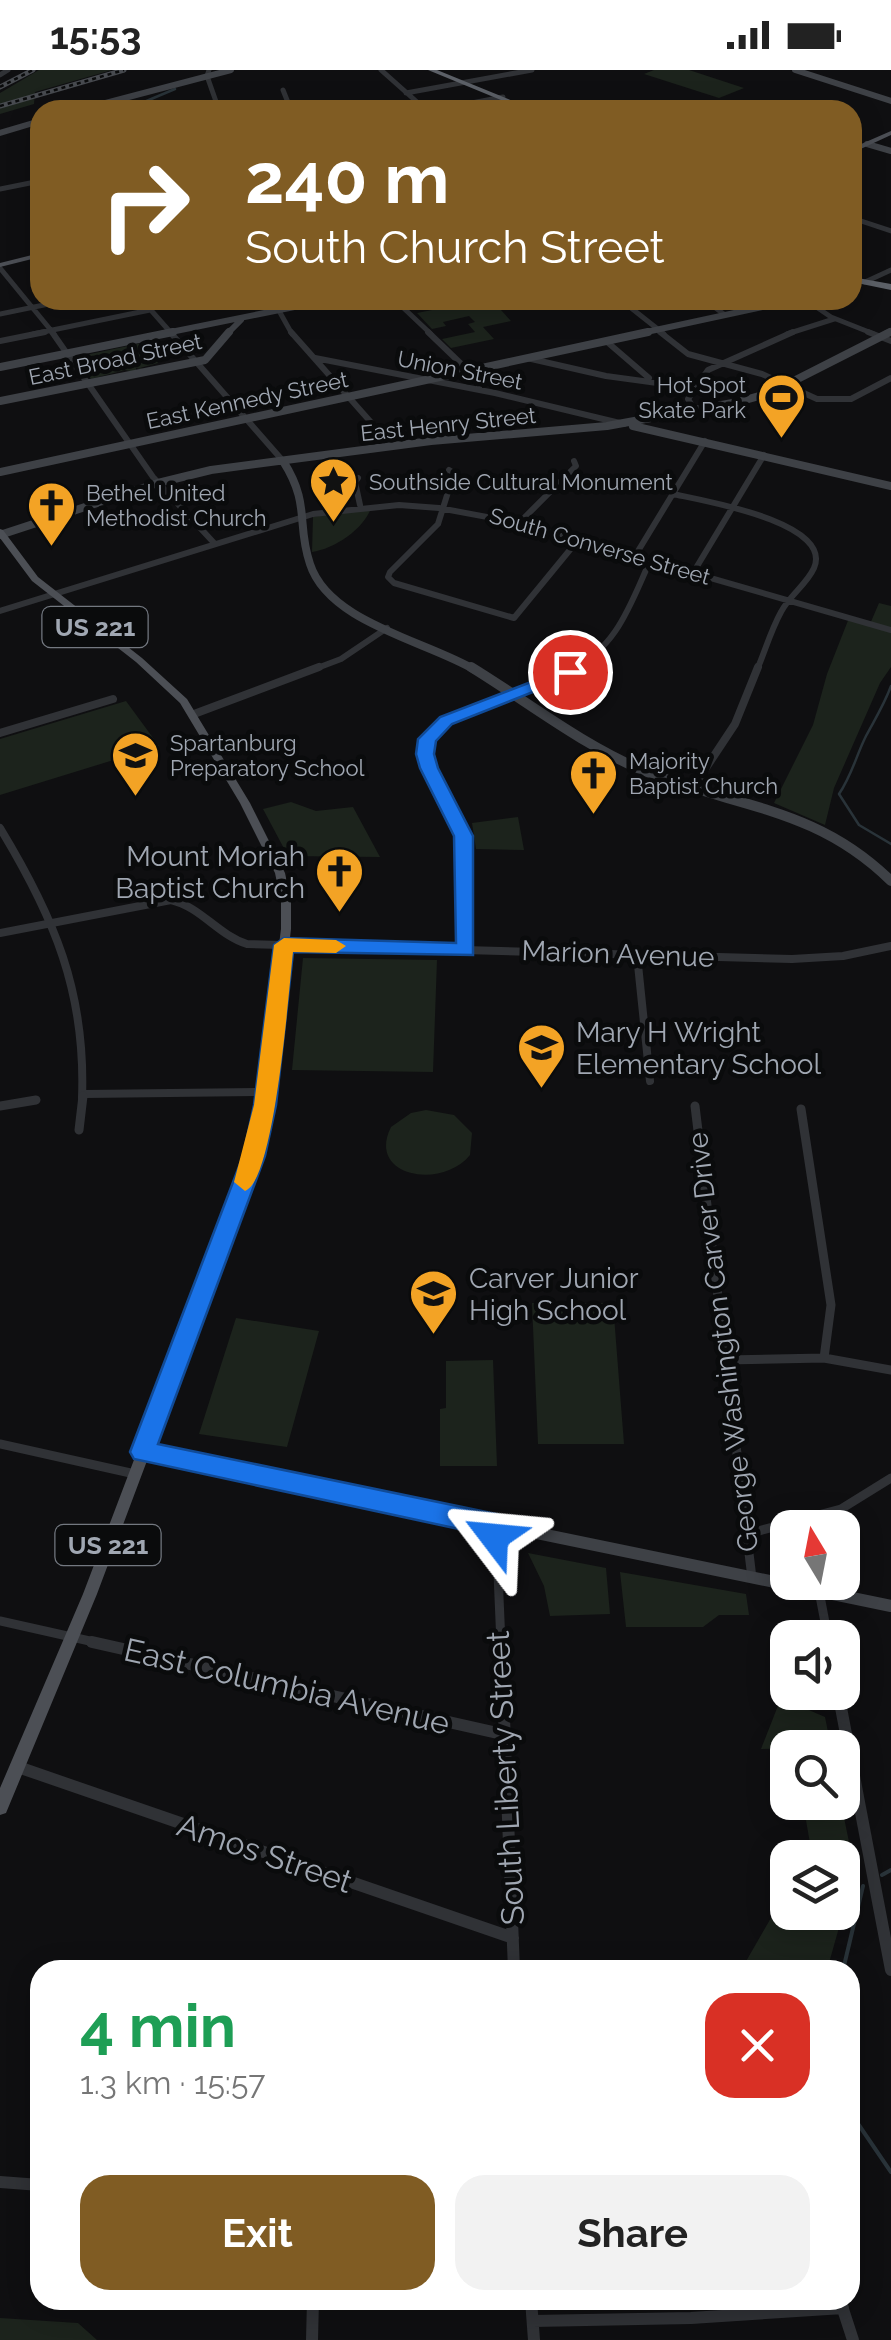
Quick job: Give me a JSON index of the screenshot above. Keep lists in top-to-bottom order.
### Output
{
  "streets": {
    "main road": ["US 221"],
    "street": [
      "East Broad Street",
      "Union Street",
      "East Kennedy Street",
      "East Henry Street",
      "South Converse Street",
      "Marion Avenue",
      "George Washington Carver Drive",
      "East Columbia Avenue",
      "South Liberty Street",
      "Amos Street"
    ]
  },
  "crossings": [
    ["Union Street", "East Kennedy Street"],
    ["Union Street", "East Henry Street"],
    ["East Henry Street", "US 221"],
    ["South Converse Street", "US 221"],
    ["US 221", "Marion Avenue"],
    ["US 221", "East Columbia Avenue"],
    ["US 221", "Amos Street"],
    ["East Columbia Avenue", "South Liberty Street"],
    ["South Liberty Street", "Amos Street"]
  ],
  "places": {
    "sports": ["Hot Spot Skate Park"],
    "place": ["Southside Cultural Monument"],
    "church": ["Bethel United Methodist Church", "Majority Baptist Church", "Mount Moriah Baptist Church"],
    "school or university": ["Spartanburg Preparatory School", "Mary H Wright Elementary School", "Carver Junior High School"]
  },
  "north": "top",
  "page": {
    "status": "15:53",
    "turn": ["240 m", "South Church Street"],
    "heading": ["4 min", "1.3 km · 15:57"],
    "buttons": ["Exit", "Share"]
  }
}
